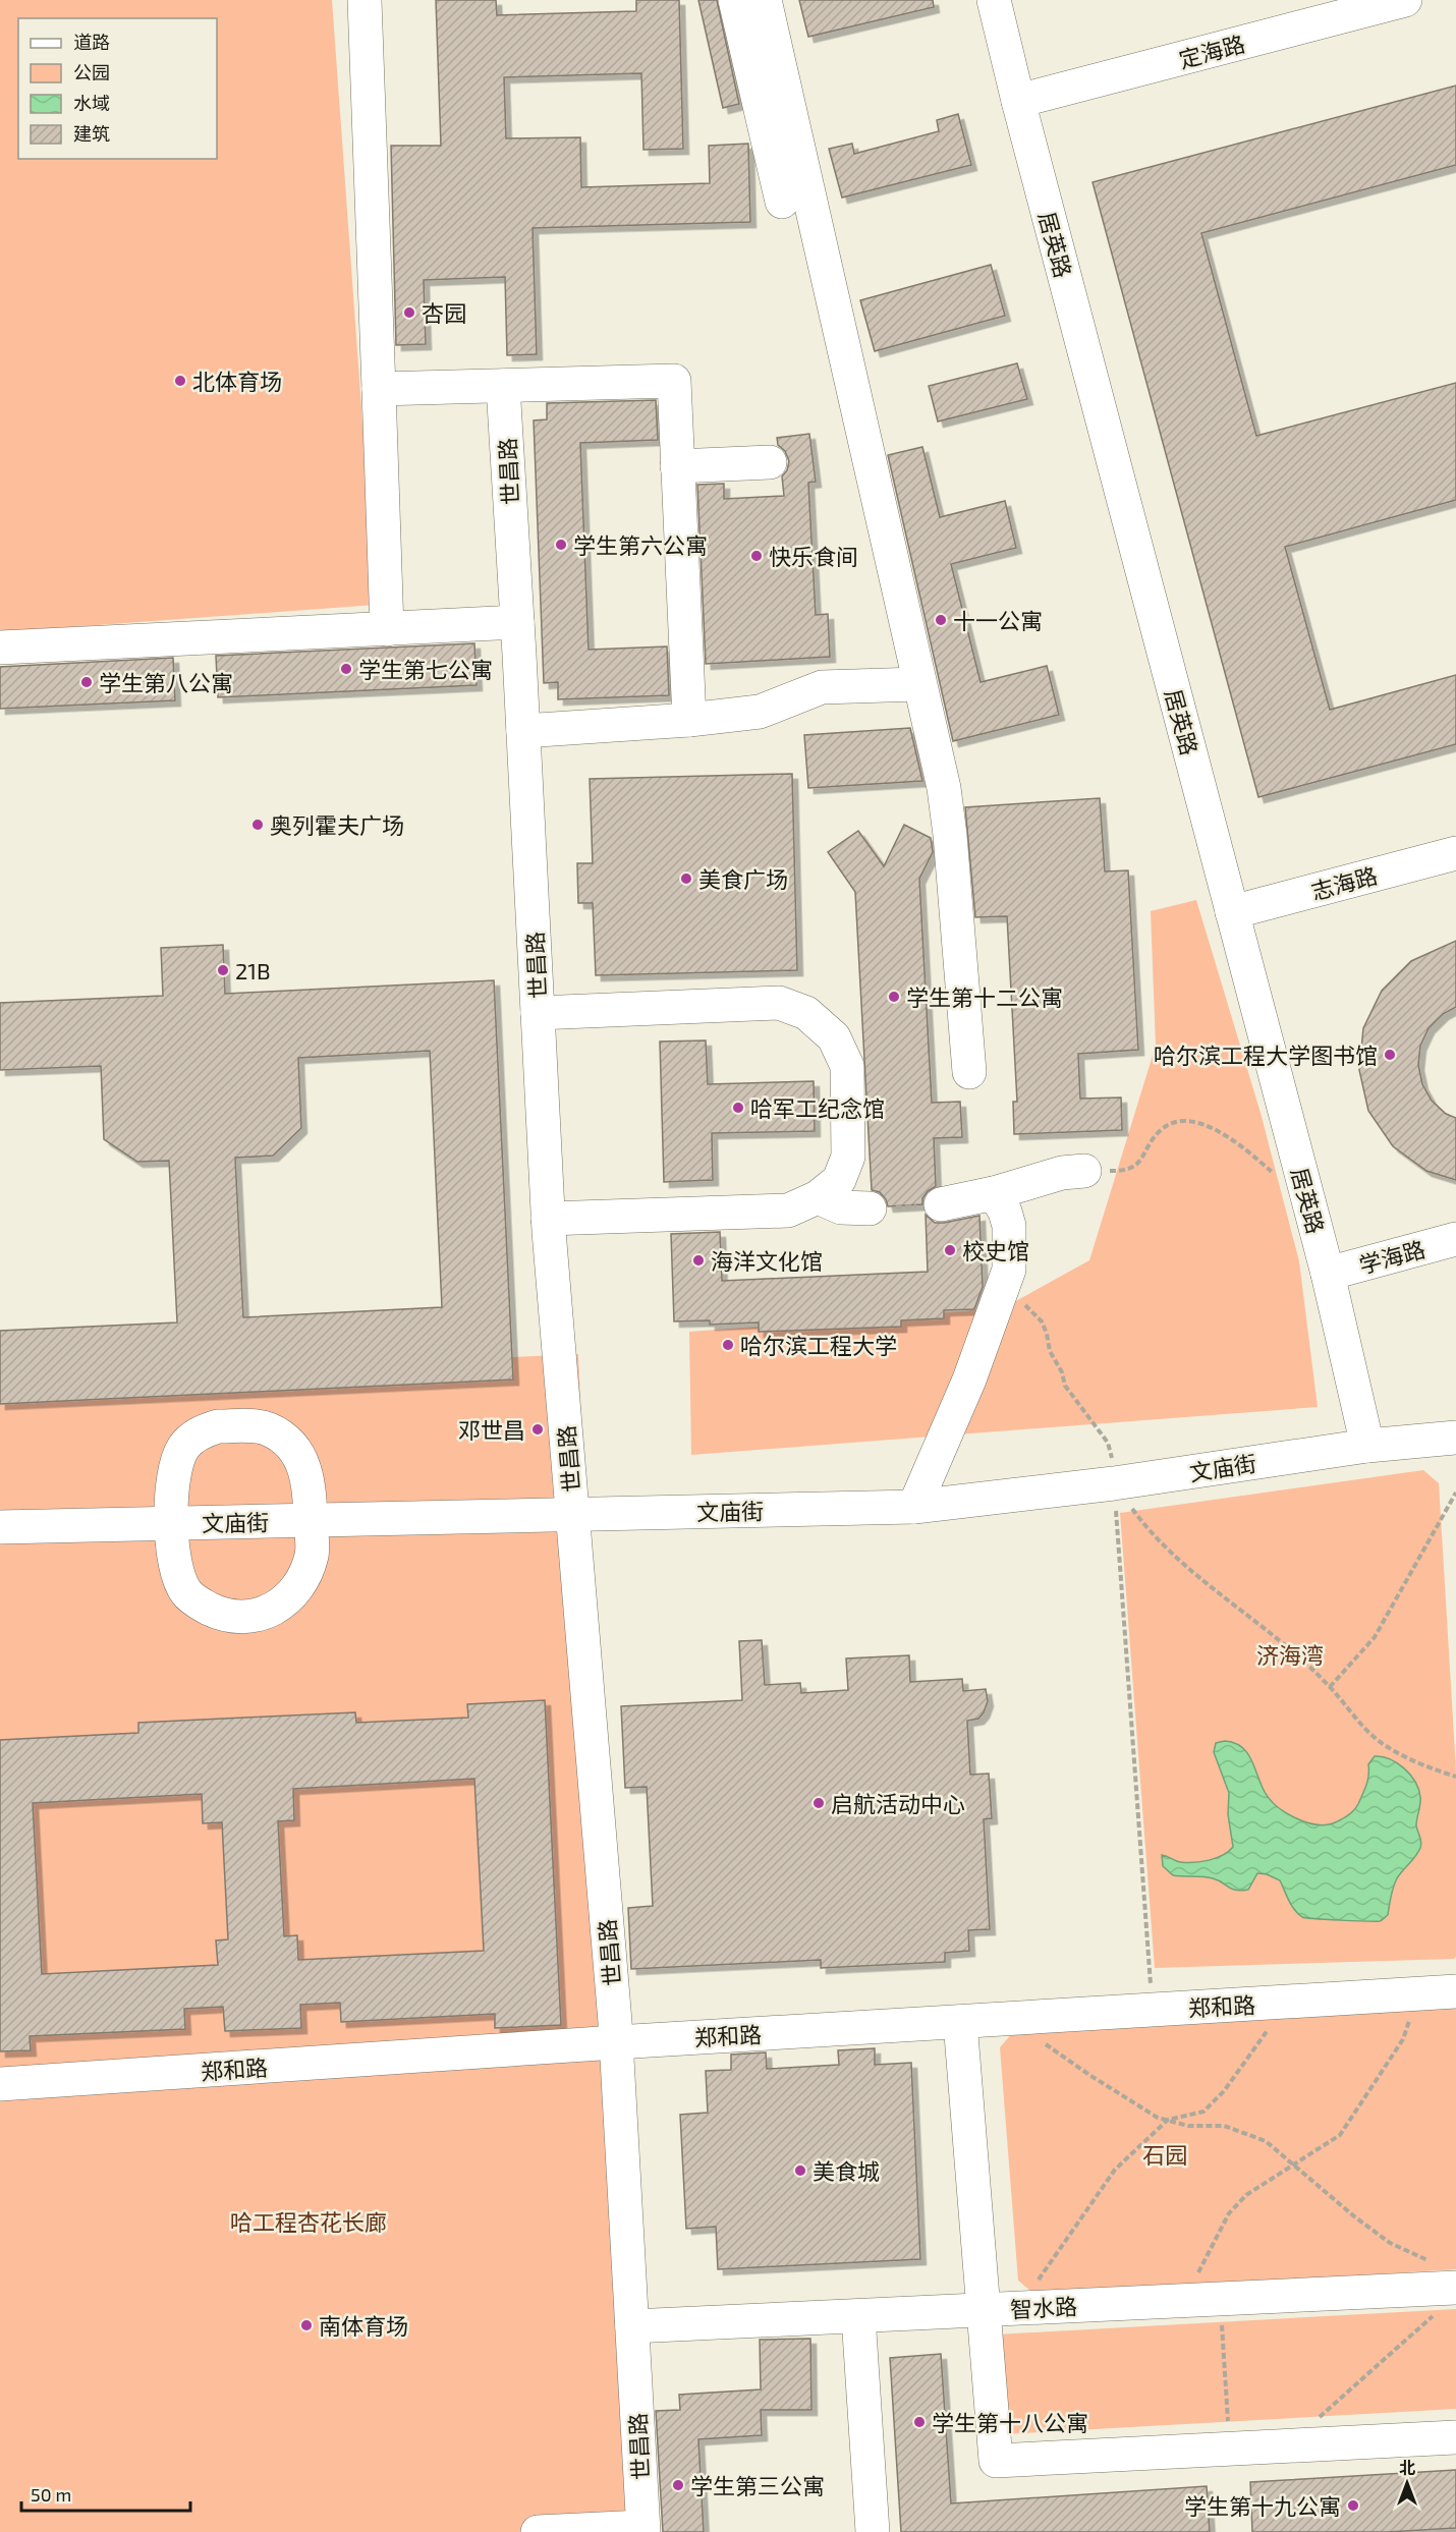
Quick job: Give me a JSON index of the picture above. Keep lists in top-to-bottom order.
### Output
{
  "streets": {
    "street": [
      "定海路",
      "居英路",
      "世昌路",
      "志海路",
      "学海路",
      "文庙街",
      "郑和路",
      "智水路"
    ]
  },
  "crossings": [
    ["定海路", "居英路"],
    ["居英路", "志海路"],
    ["居英路", "学海路"],
    ["居英路", "文庙街"],
    ["世昌路", "文庙街"],
    ["世昌路", "郑和路"],
    ["世昌路", "智水路"]
  ],
  "parks": ["济海湾", "石园", "哈工程杏花长廊"],
  "places": [
    "杏园",
    "北体育场",
    "学生第六公寓",
    "快乐食间",
    "十一公寓",
    "学生第七公寓",
    "学生第八公寓",
    "奥列霍夫广场",
    "美食广场",
    "21B",
    "学生第十二公寓",
    "哈尔滨工程大学图书馆",
    "哈军工纪念馆",
    "校史馆",
    "海洋文化馆",
    "哈尔滨工程大学",
    "邓世昌",
    "启航活动中心",
    "美食城",
    "南体育场",
    "学生第十八公寓",
    "学生第三公寓",
    "学生第十九公寓"
  ],
  "legend": [
    "道路",
    "公园",
    "水域",
    "建筑"
  ],
  "scale_bar": "50 m",
  "north": "top"
}
